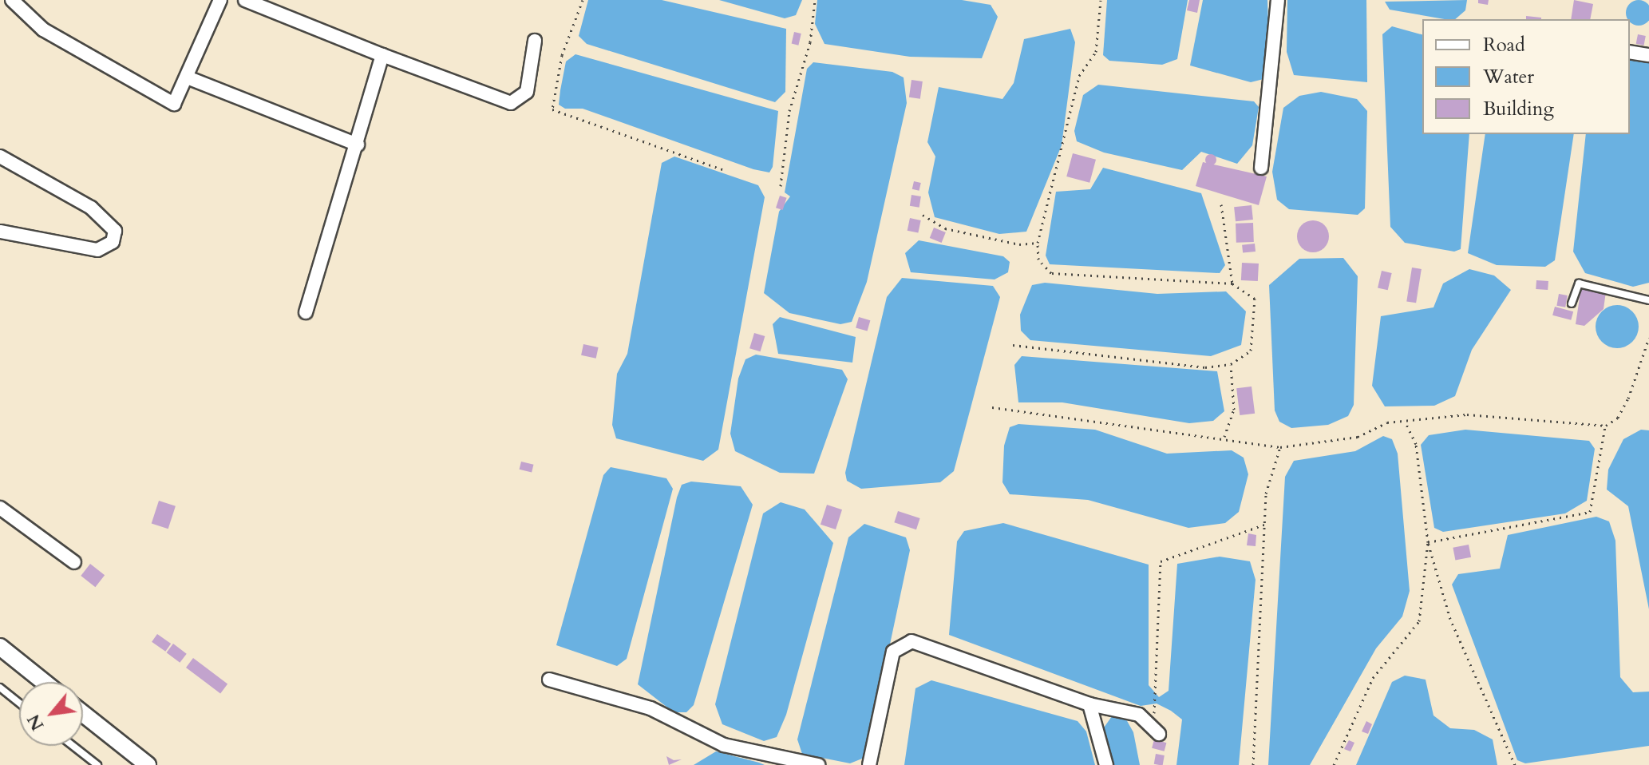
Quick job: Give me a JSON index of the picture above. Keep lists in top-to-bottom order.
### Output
{
  "legend": ["Road", "Water", "Building"],
  "north": "bottom left"
}
